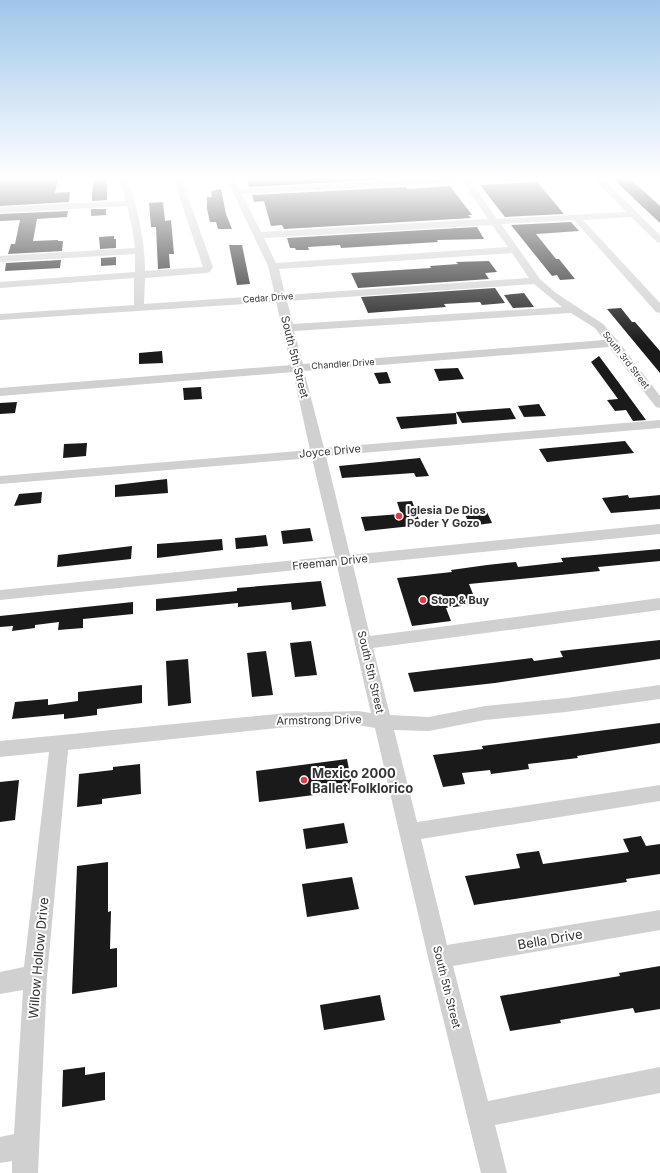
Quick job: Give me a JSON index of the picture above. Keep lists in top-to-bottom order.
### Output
{
  "streets": {
    "street": [
      "Cedar Drive",
      "South 5th Street",
      "South 3rd Street",
      "Chandler Drive",
      "Joyce Drive",
      "Freeman Drive",
      "Armstrong Drive",
      "Bella Drive",
      "Willow Hollow Drive"
    ]
  },
  "crossings": [
    ["Cedar Drive", "South 5th Street"],
    ["Cedar Drive", "South 3rd Street"],
    ["South 5th Street", "Chandler Drive"],
    ["South 5th Street", "Joyce Drive"],
    ["South 5th Street", "Freeman Drive"],
    ["South 5th Street", "Armstrong Drive"],
    ["South 5th Street", "Bella Drive"],
    ["South 3rd Street", "Chandler Drive"],
    ["Armstrong Drive", "Willow Hollow Drive"]
  ],
  "places": ["Iglesia De Dios Poder Y Gozo", "Stop & Buy", "Mexico 2000 Ballet Folklorico"]
}
